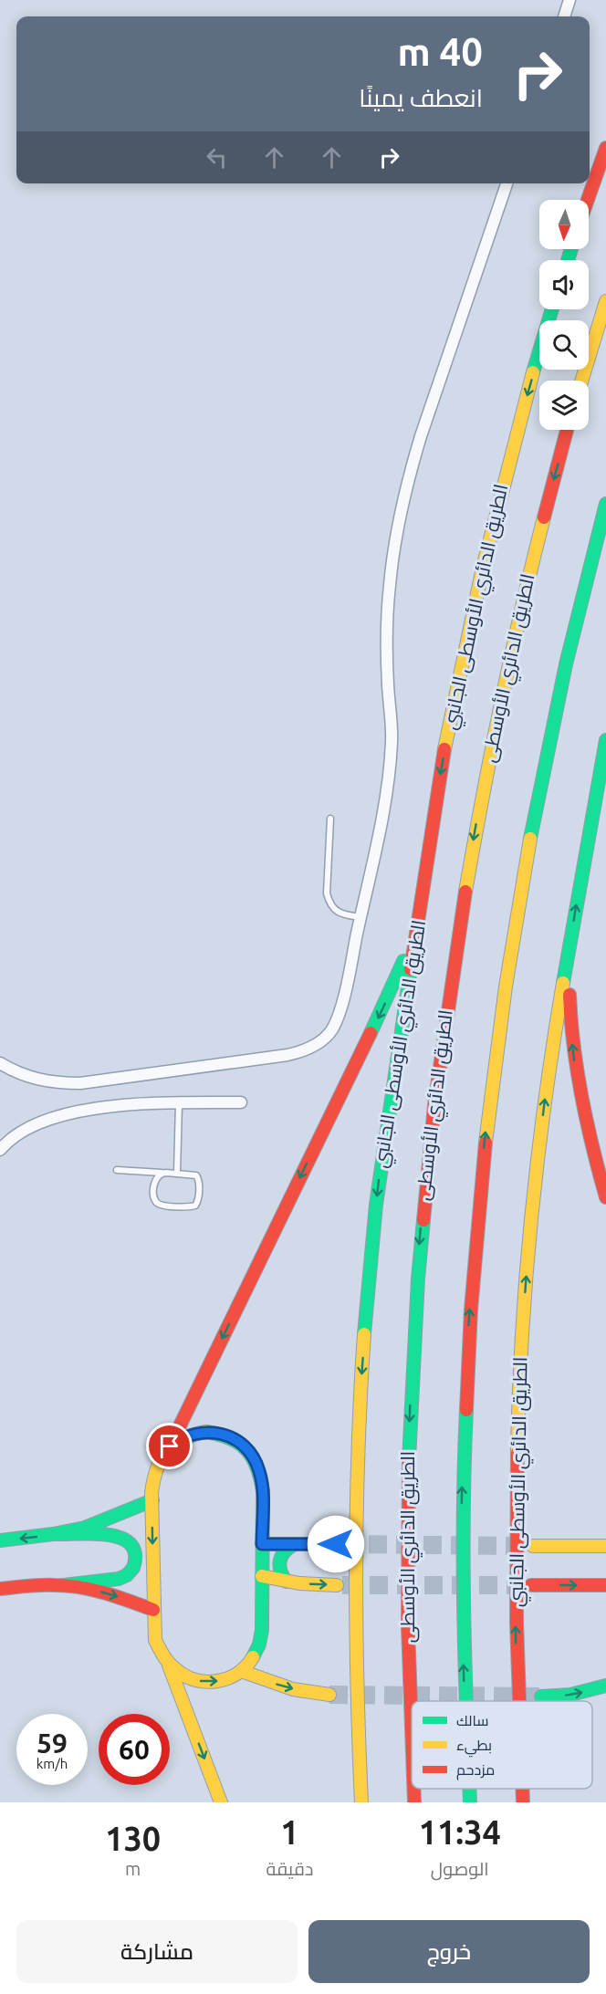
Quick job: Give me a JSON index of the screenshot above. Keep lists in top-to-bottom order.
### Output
{
  "streets": {
    "main road": ["الطريق الدائري الأوسطى الجانبي", "الطريق الدائري الأوسطى"]
  },
  "legend": ["سالك", "بطيء", "مزدحم"],
  "north": "bottom",
  "page": {
    "turn": ["40 m", "انعطف يمينًا"],
    "speed": "59 km/h",
    "limit": "60",
    "eta": [
      "11:34",
      "الوصول",
      "1",
      "دقيقة",
      "130",
      "m"
    ],
    "buttons": ["خروج", "مشاركة"]
  }
}
